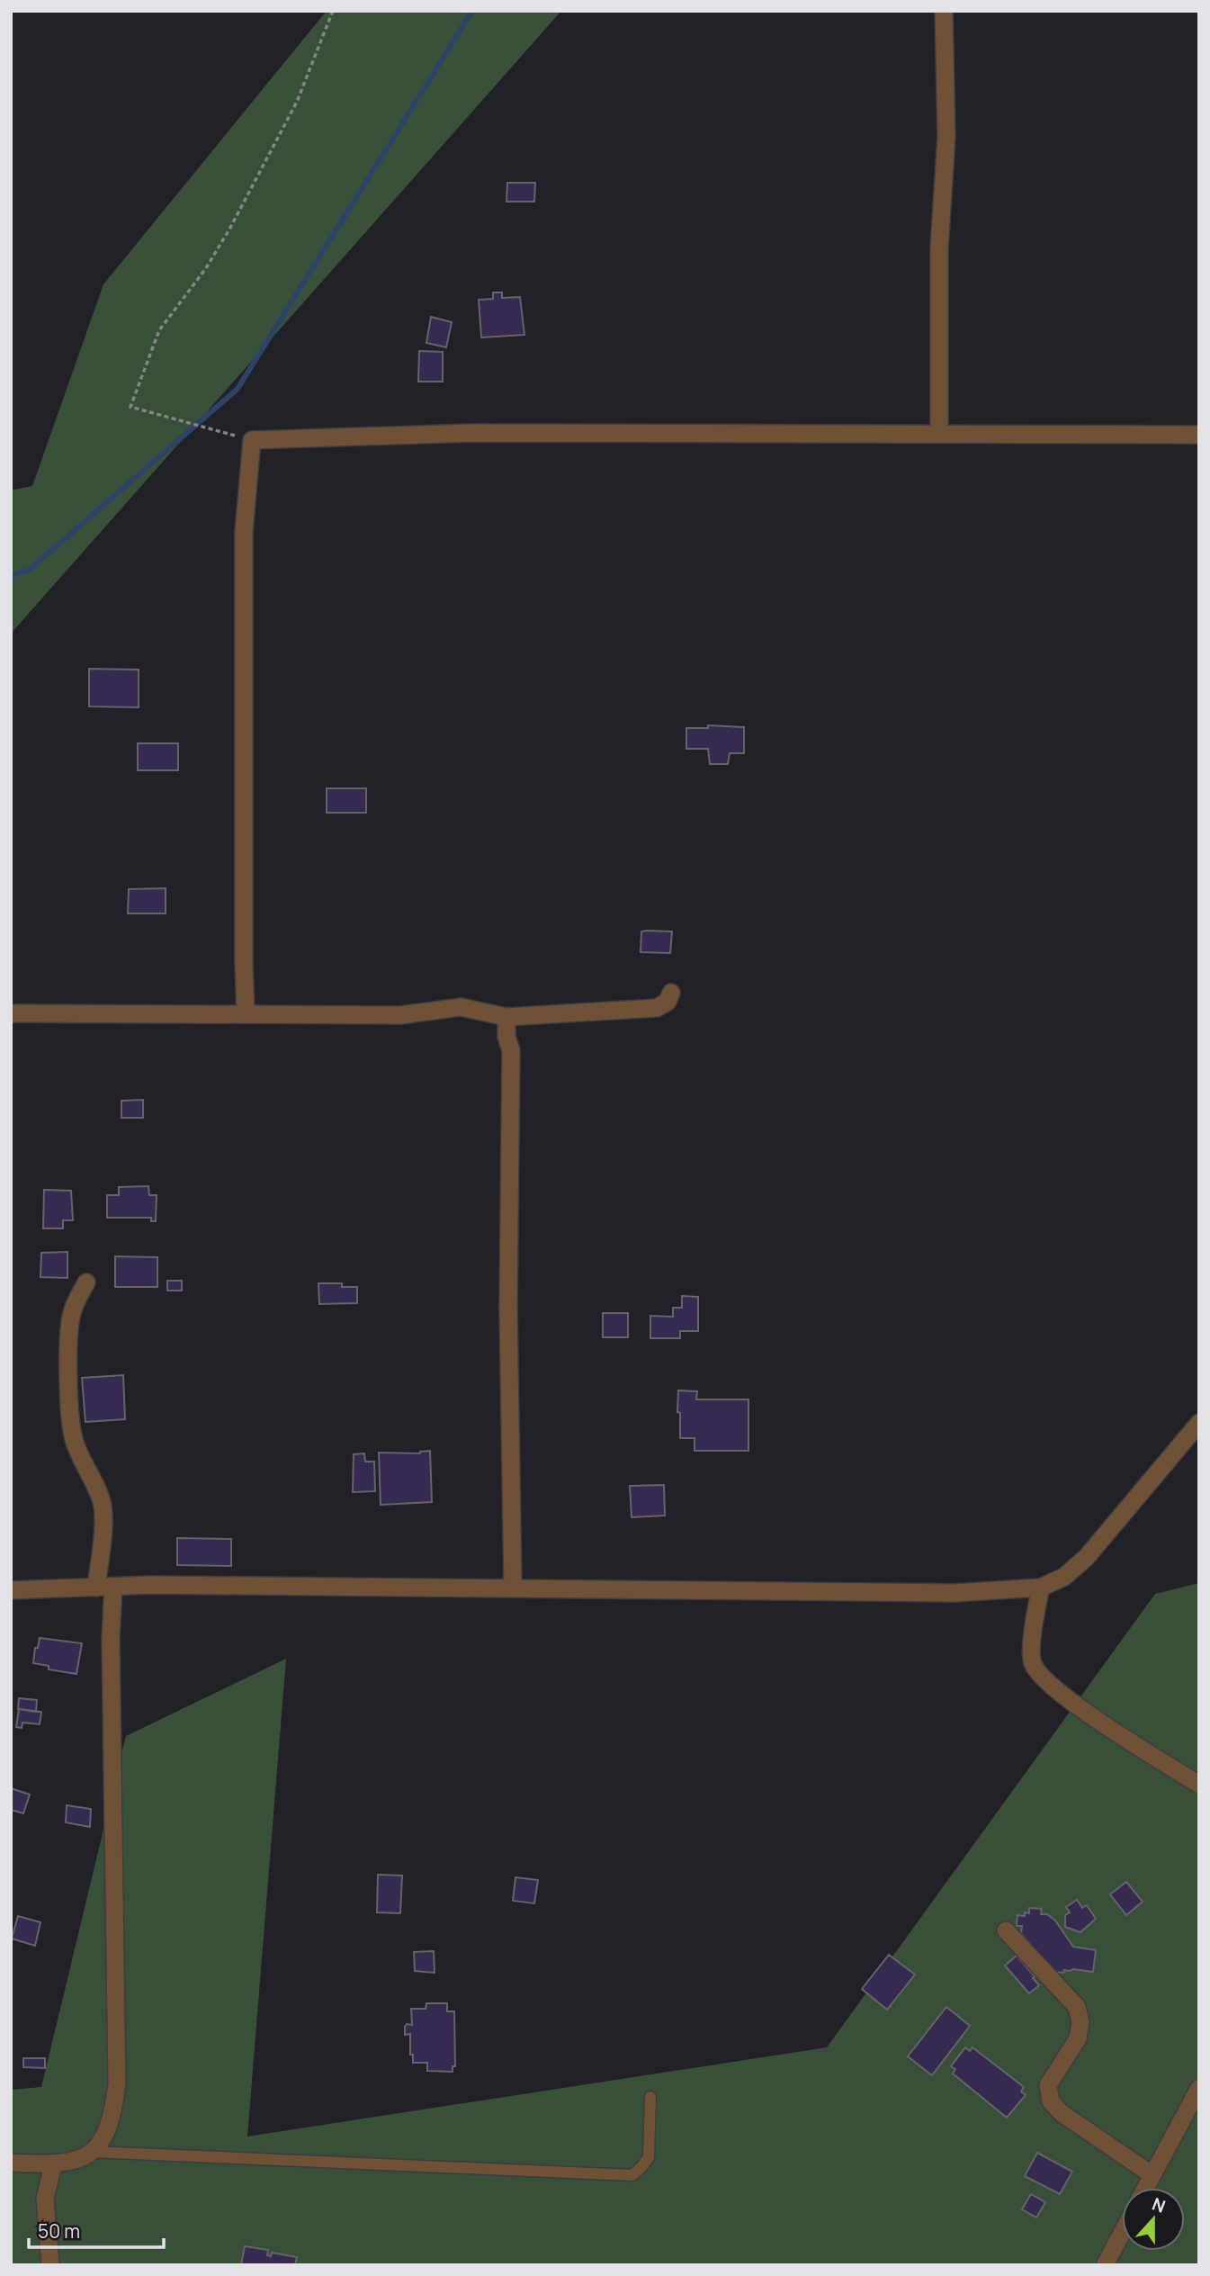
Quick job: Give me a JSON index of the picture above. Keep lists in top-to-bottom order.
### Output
{
  "scale_bar": "50 m",
  "north": "top"
}
